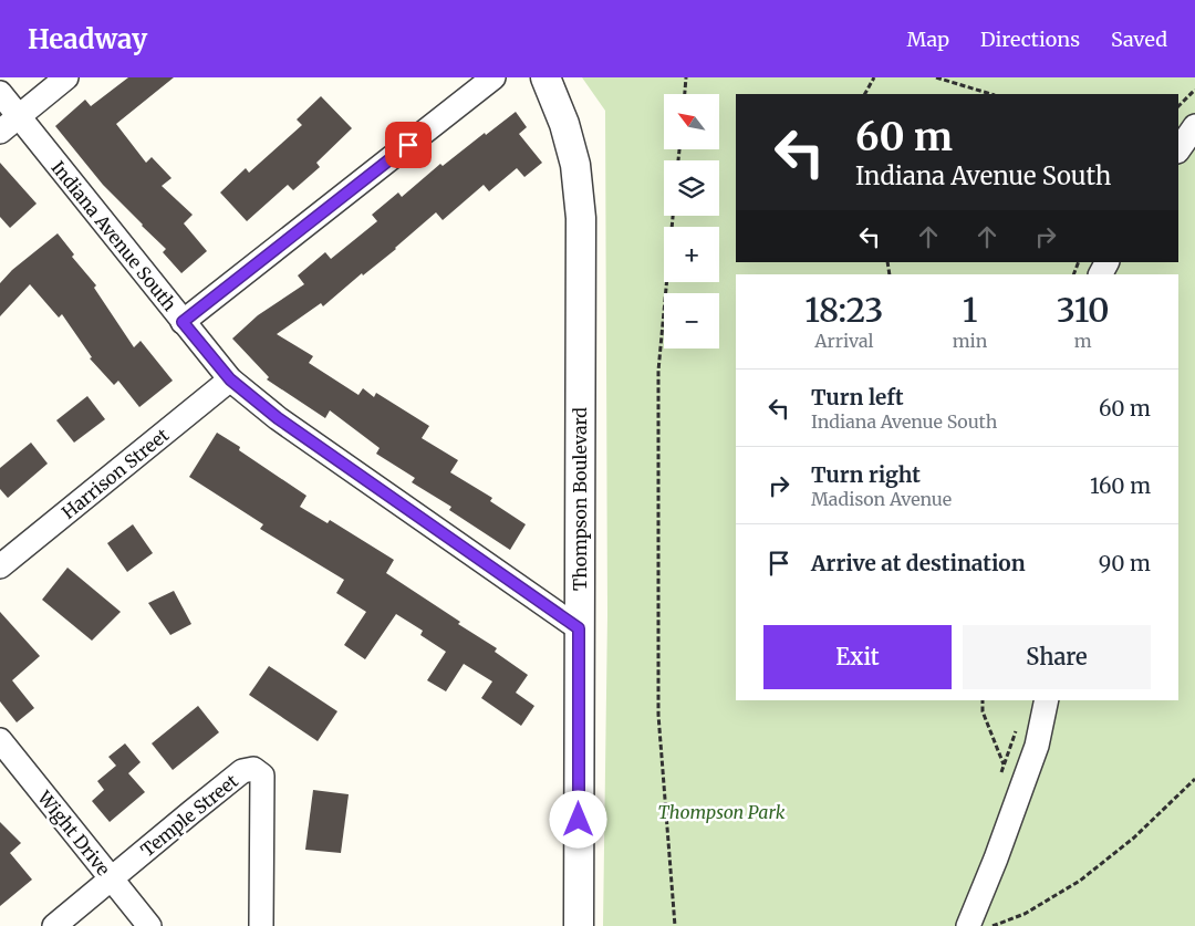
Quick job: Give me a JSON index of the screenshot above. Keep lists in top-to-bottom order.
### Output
{
  "streets": {
    "street": [
      "Indiana Avenue South",
      "Harrison Street",
      "Thompson Boulevard",
      "Temple Street",
      "Wight Drive"
    ]
  },
  "crossings": [
    ["Indiana Avenue South", "Harrison Street"],
    ["Indiana Avenue South", "Thompson Boulevard"],
    ["Temple Street", "Wight Drive"]
  ],
  "parks": ["Thompson Park"],
  "north": "top left",
  "page": {
    "header": "Headway",
    "nav": ["Map", "Directions", "Saved"],
    "map_buttons": ["+", "−"],
    "turn": ["60 m", "Indiana Avenue South"],
    "eta": [
      "18:23",
      "Arrival",
      "1",
      "min",
      "310",
      "m"
    ],
    "list": [
      {
        "name": "Turn left",
        "note": "Indiana Avenue South",
        "value": "60 m"
      },
      {
        "name": "Turn right",
        "note": "Madison Avenue",
        "value": "160 m"
      },
      {
        "name": "Arrive at destination",
        "value": "90 m"
      }
    ],
    "buttons": ["Exit", "Share"]
  }
}
